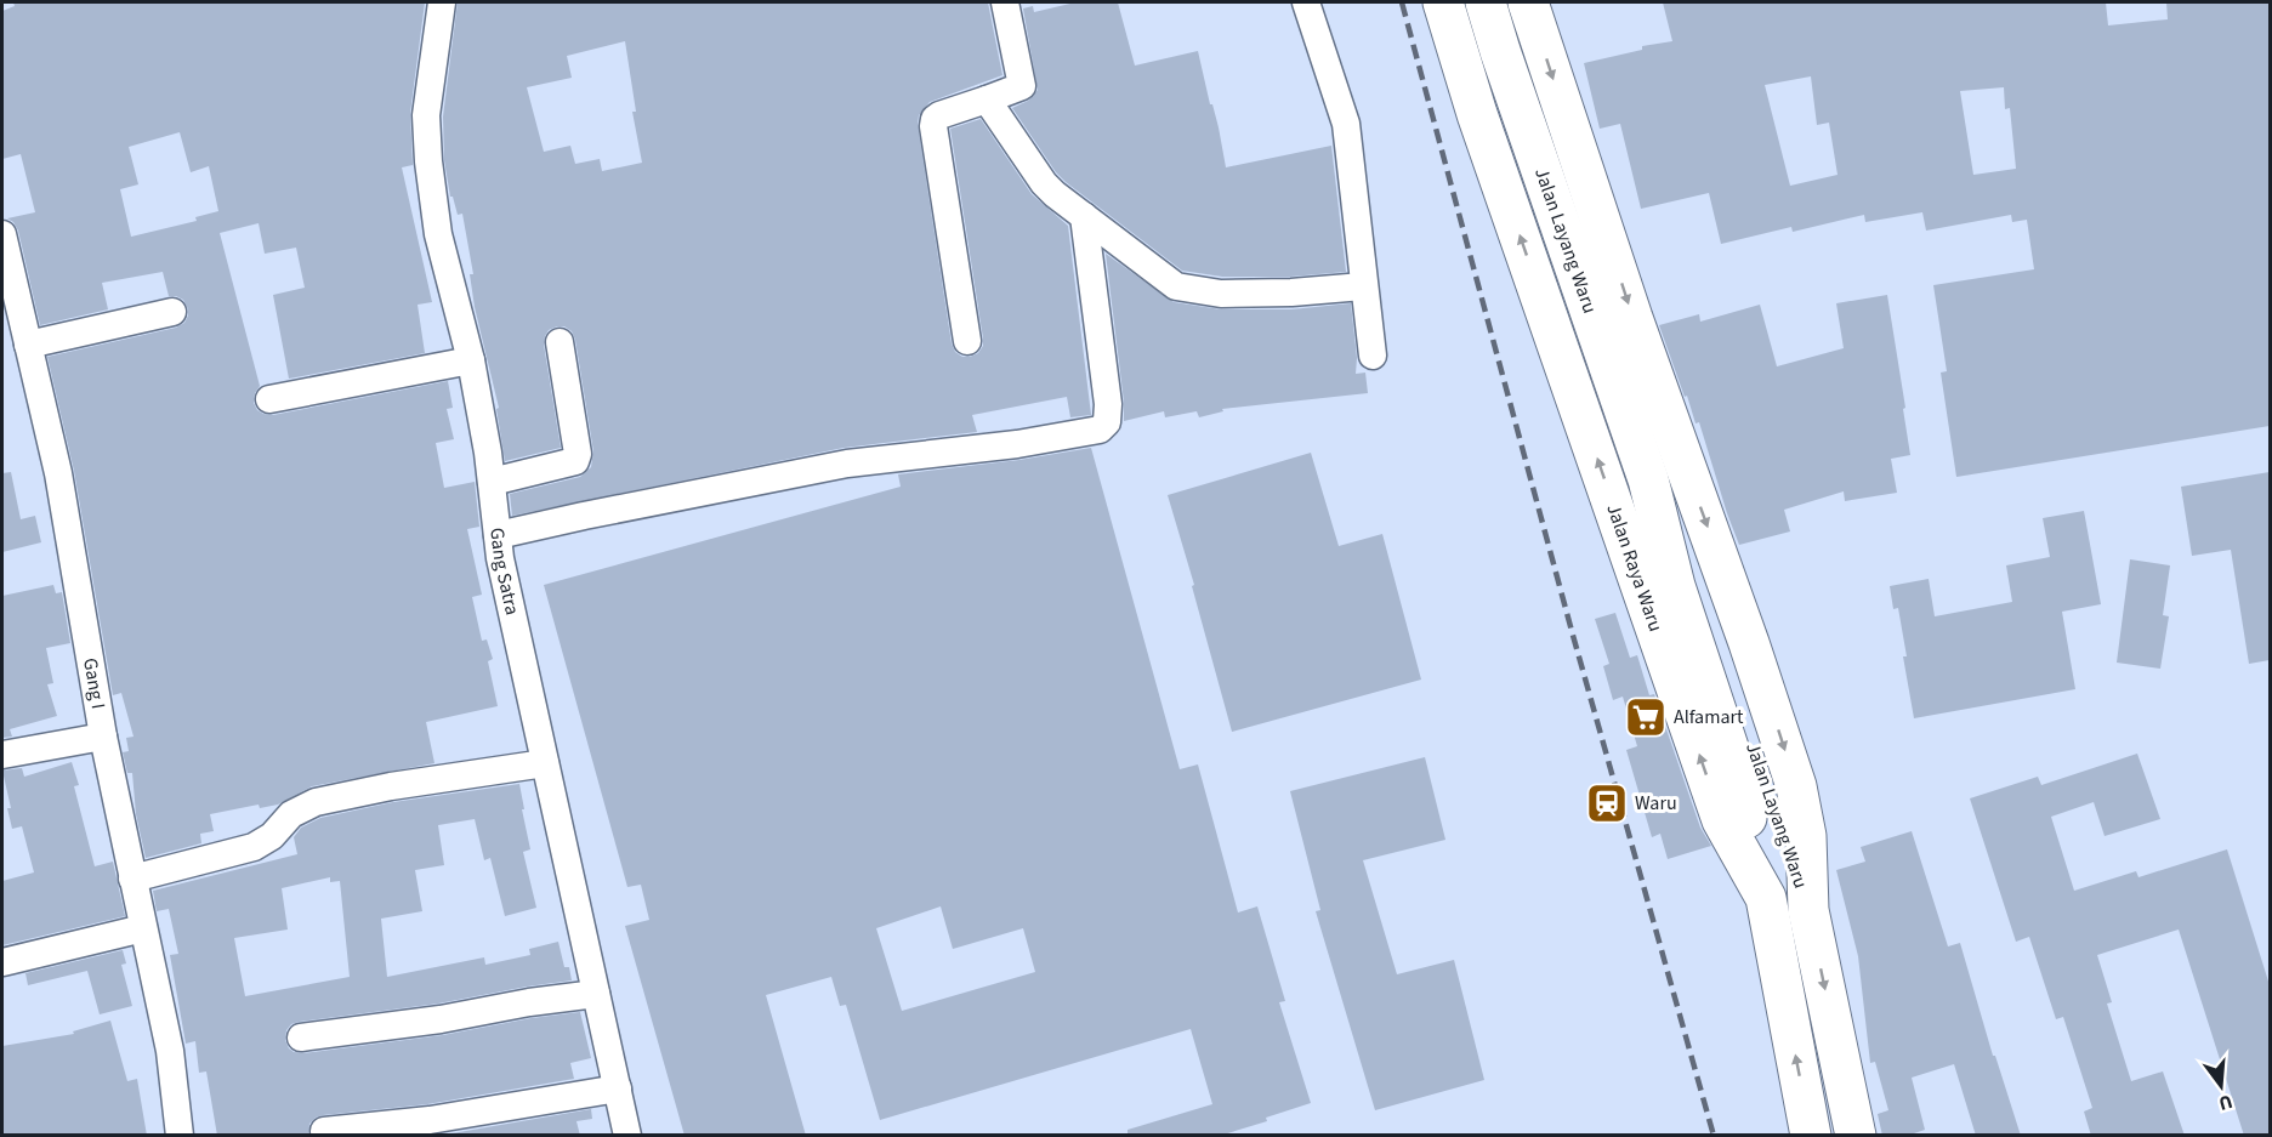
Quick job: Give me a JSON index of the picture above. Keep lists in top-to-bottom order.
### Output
{
  "streets": {
    "highway": ["Jalan Layang Waru", "Jalan Raya Waru"],
    "street": ["Gang Satra", "Gang I"]
  },
  "crossings": [
    ["Jalan Layang Waru", "Jalan Raya Waru"]
  ],
  "places": {
    "supermarket": ["Alfamart"],
    "station": ["Waru"]
  },
  "north": "bottom"
}
